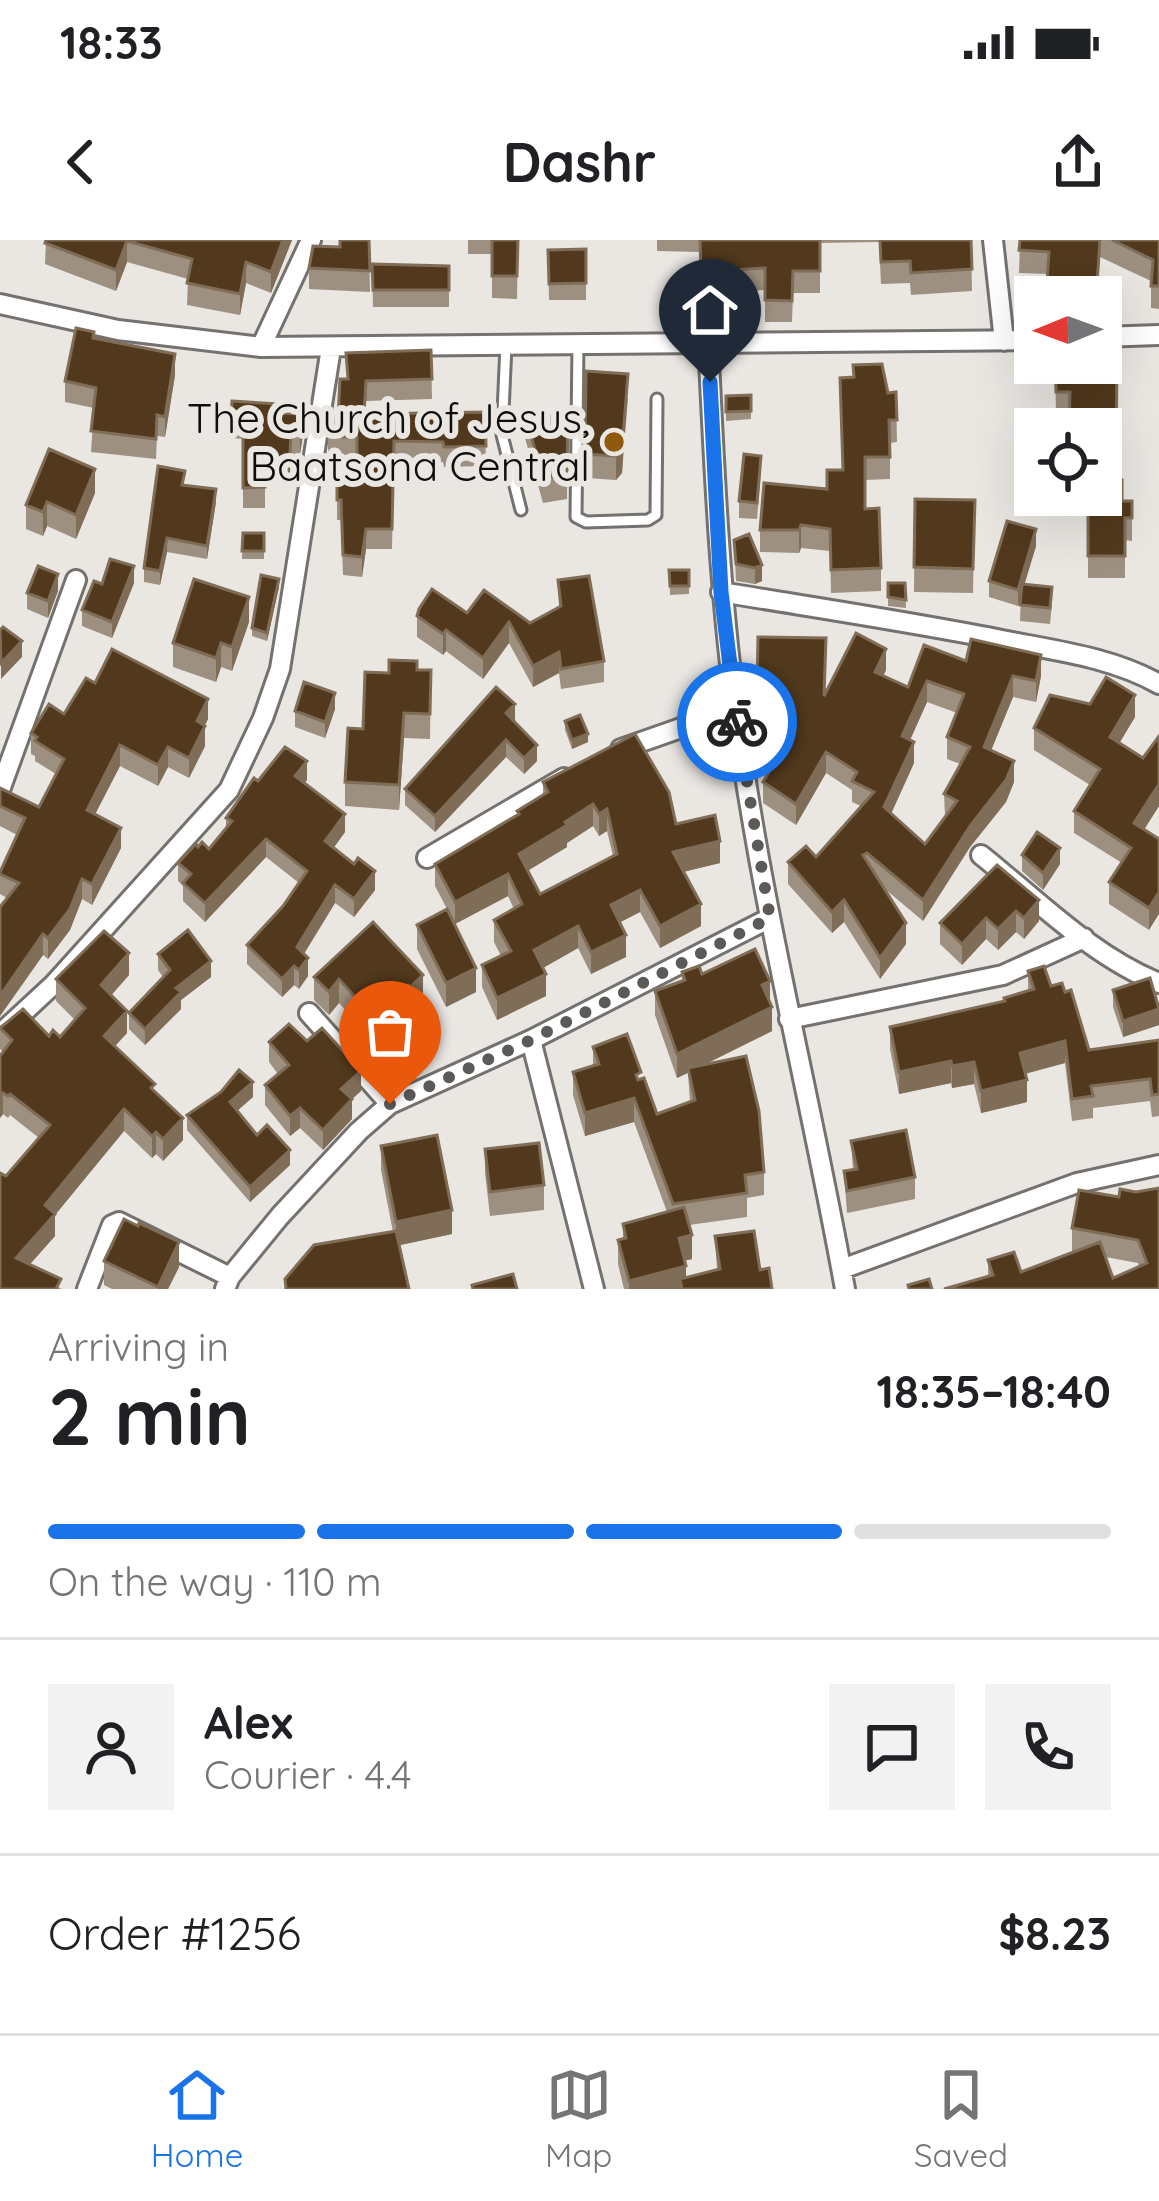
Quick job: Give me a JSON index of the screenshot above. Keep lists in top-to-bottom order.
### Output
{
  "places": ["The Church of Jesus, Baatsona Central"],
  "north": "left",
  "page": {
    "status": "18:33",
    "header": "Dashr",
    "heading": ["2 min", "Arriving in", "18:35–18:40"],
    "panel": [
      "Alex",
      "Courier · 4.4",
      "Order #1256",
      "$8.23"
    ],
    "bar": "On the way · 110 m",
    "tabs": ["Home", "Map", "Saved"]
  }
}
